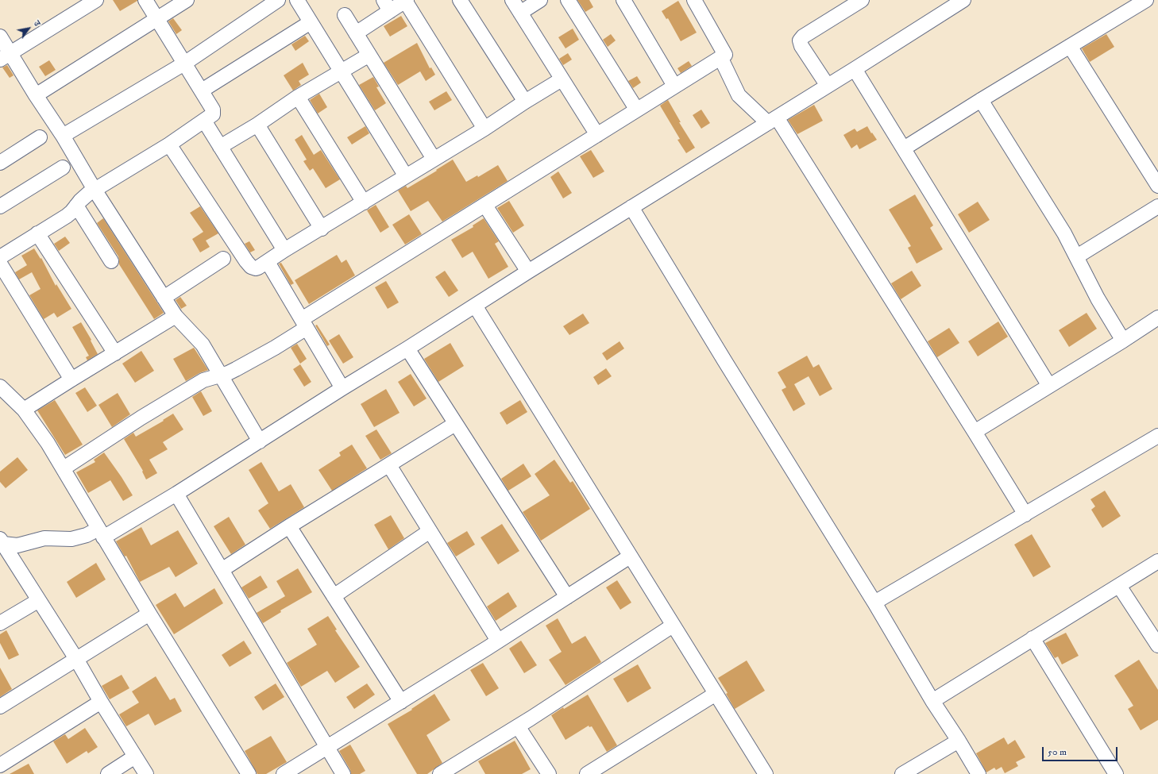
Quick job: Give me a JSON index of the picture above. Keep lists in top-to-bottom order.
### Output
{
  "scale_bar": "50 m",
  "north": "top right"
}
